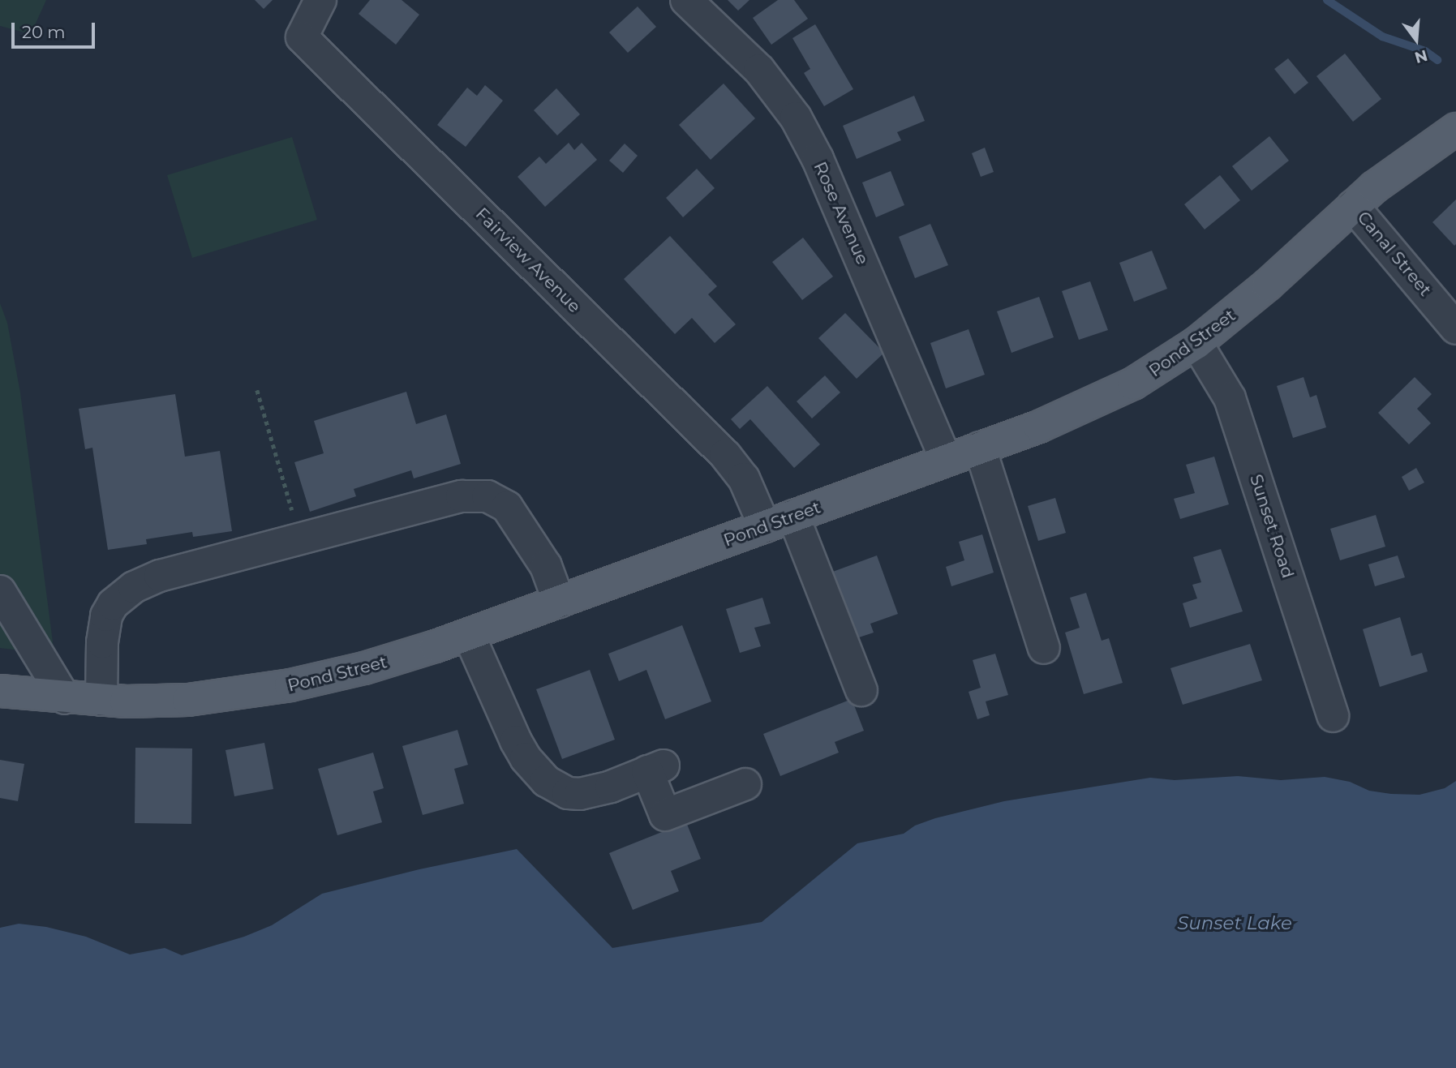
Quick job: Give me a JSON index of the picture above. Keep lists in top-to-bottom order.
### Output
{
  "streets": {
    "main road": ["Pond Street"],
    "street": [
      "Rose Avenue",
      "Canal Street",
      "Fairview Avenue",
      "Sunset Road"
    ]
  },
  "crossings": [
    ["Rose Avenue", "Pond Street"],
    ["Canal Street", "Pond Street"],
    ["Fairview Avenue", "Pond Street"],
    ["Pond Street", "Sunset Road"]
  ],
  "water": ["Sunset Lake"],
  "scale_bar": "20 m",
  "north": "bottom"
}
